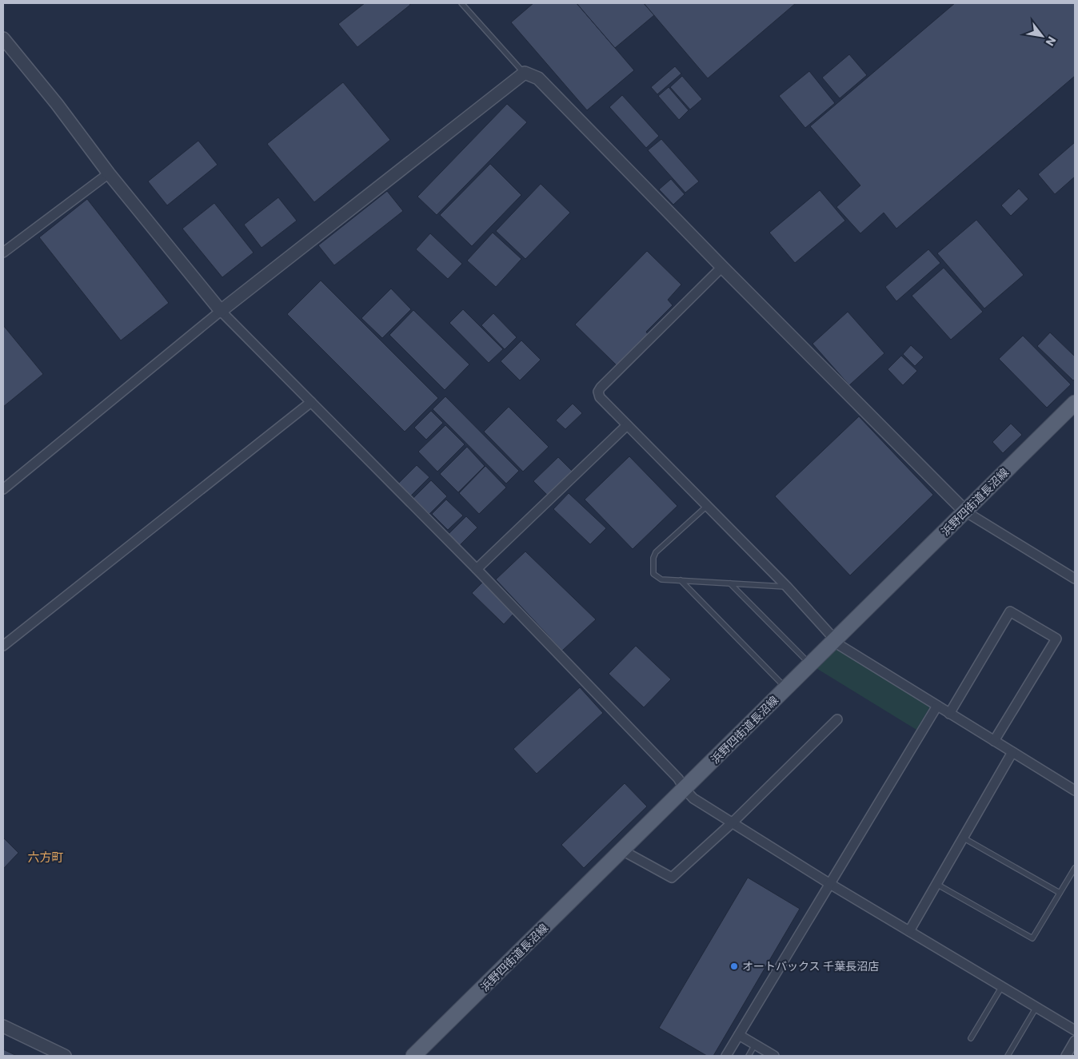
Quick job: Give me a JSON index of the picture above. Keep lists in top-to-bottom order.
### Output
{
  "streets": {
    "main road": ["浜野四街道長沼線"]
  },
  "districts": ["六方町"],
  "places": ["オートバックス 千葉長沼店"],
  "north": "bottom right"
}
